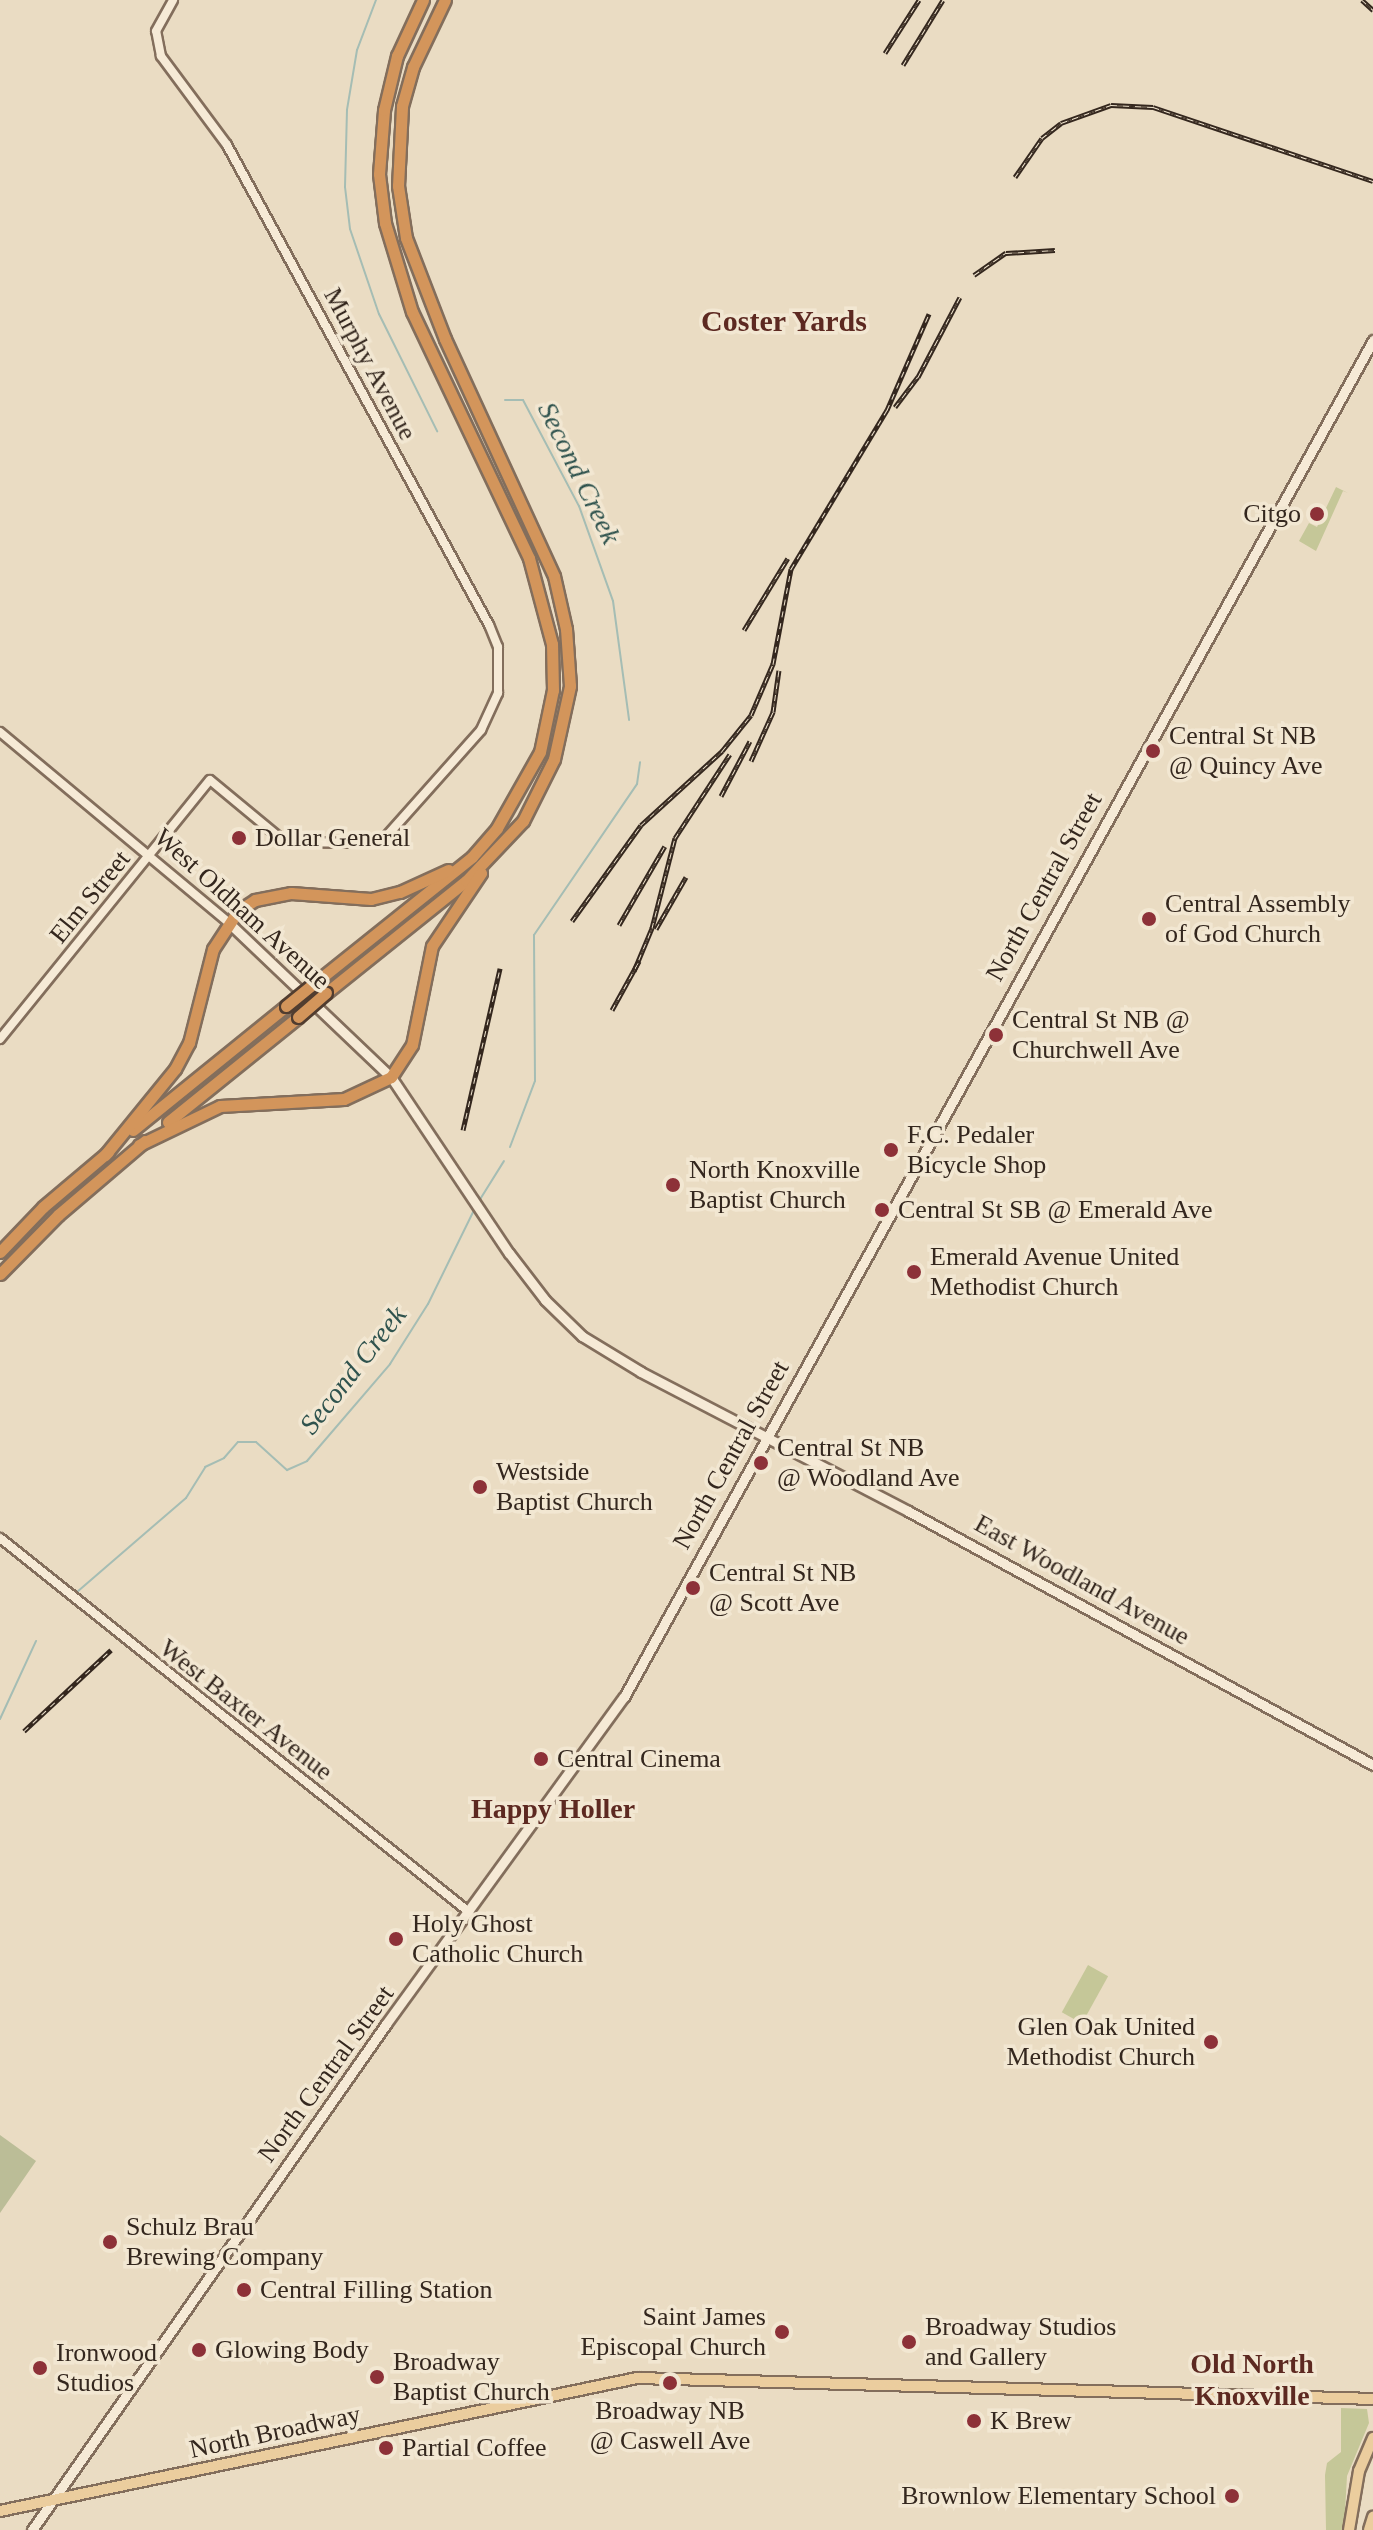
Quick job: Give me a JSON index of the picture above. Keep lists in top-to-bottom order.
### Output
{
  "streets": {
    "main road": [
      "North Central Street",
      "West Oldham Avenue",
      "East Woodland Avenue",
      "North Broadway"
    ],
    "street": ["Murphy Avenue", "Elm Street", "West Baxter Avenue"]
  },
  "crossings": [
    ["Murphy Avenue", "Elm Street"],
    ["North Central Street", "East Woodland Avenue"],
    ["North Central Street", "West Baxter Avenue"],
    ["North Central Street", "North Broadway"],
    ["Elm Street", "West Oldham Avenue"],
    ["West Oldham Avenue", "East Woodland Avenue"]
  ],
  "districts": ["Coster Yards", "Happy Holler", "Old North Knoxville"],
  "water": ["Second Creek"],
  "places": [
    "Citgo",
    "Central St NB @ Quincy Ave",
    "Dollar General",
    "Central Assembly of God Church",
    "Central St NB @ Churchwell Ave",
    "F.C. Pedaler Bicycle Shop",
    "North Knoxville Baptist Church",
    "Central St SB @ Emerald Ave",
    "Emerald Avenue United Methodist Church",
    "Central St NB @ Woodland Ave",
    "Westside Baptist Church",
    "Central St NB @ Scott Ave",
    "Central Cinema",
    "Holy Ghost Catholic Church",
    "Glen Oak United Methodist Church",
    "Schulz Brau Brewing Company",
    "Central Filling Station",
    "Saint James Episcopal Church",
    "Broadway Studios and Gallery",
    "Glowing Body",
    "Ironwood Studios",
    "Broadway Baptist Church",
    "Broadway NB @ Caswell Ave",
    "K Brew",
    "Partial Coffee",
    "Brownlow Elementary School"
  ]
}
